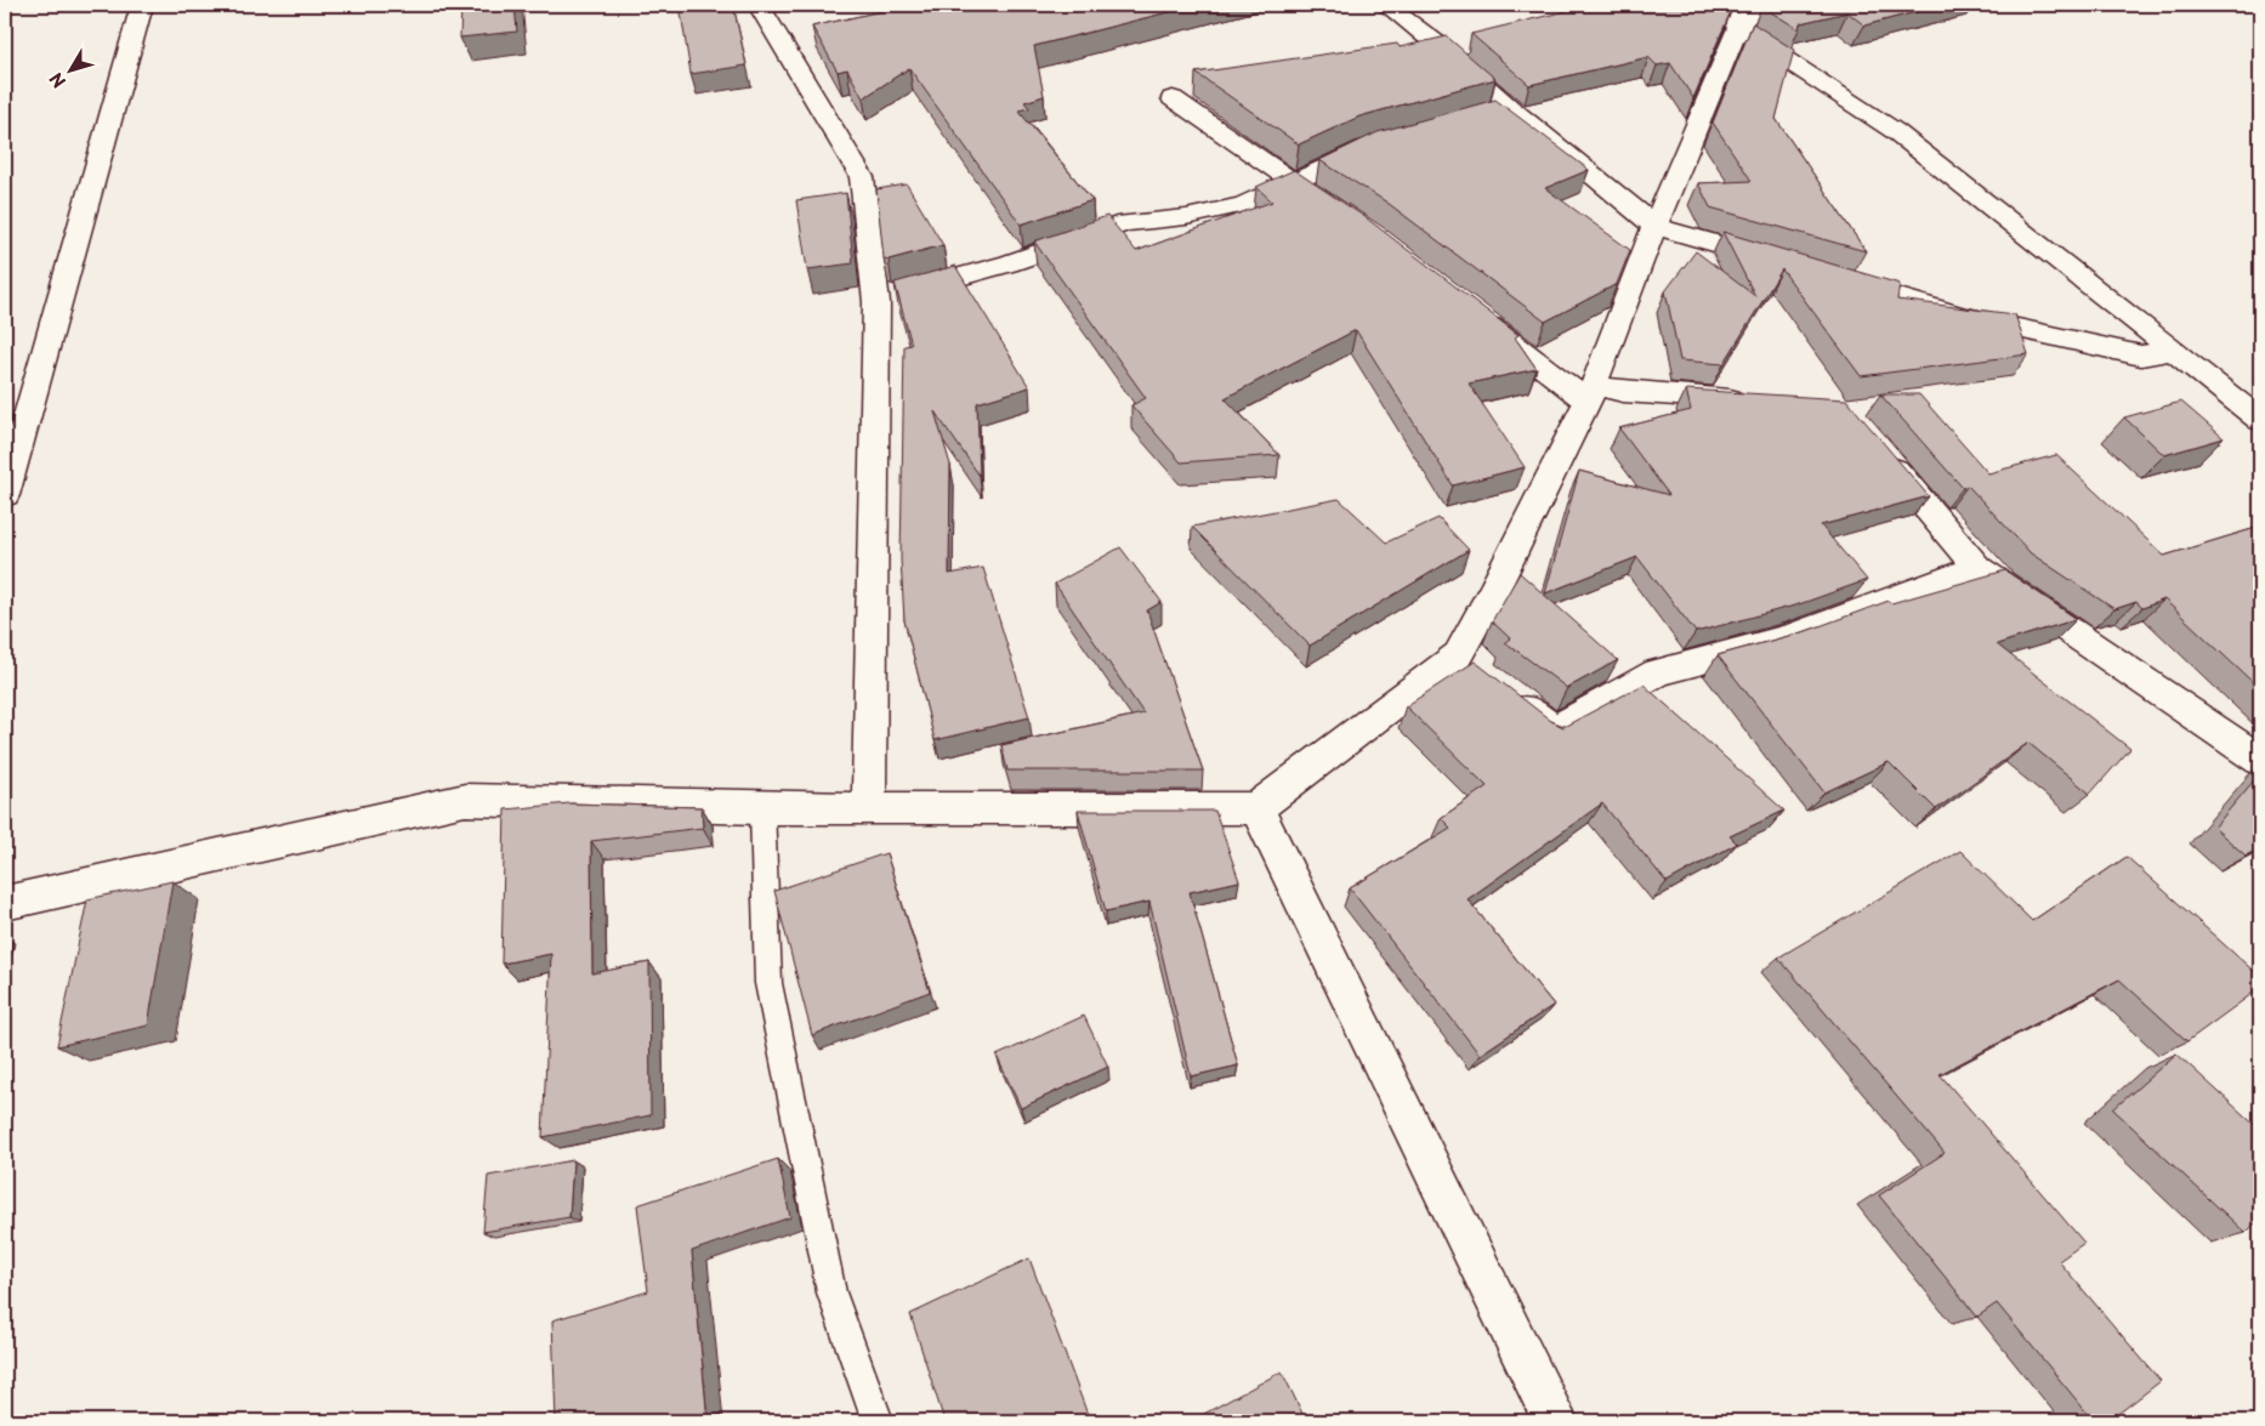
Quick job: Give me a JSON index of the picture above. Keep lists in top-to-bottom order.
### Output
{
  "north": "bottom left"
}
